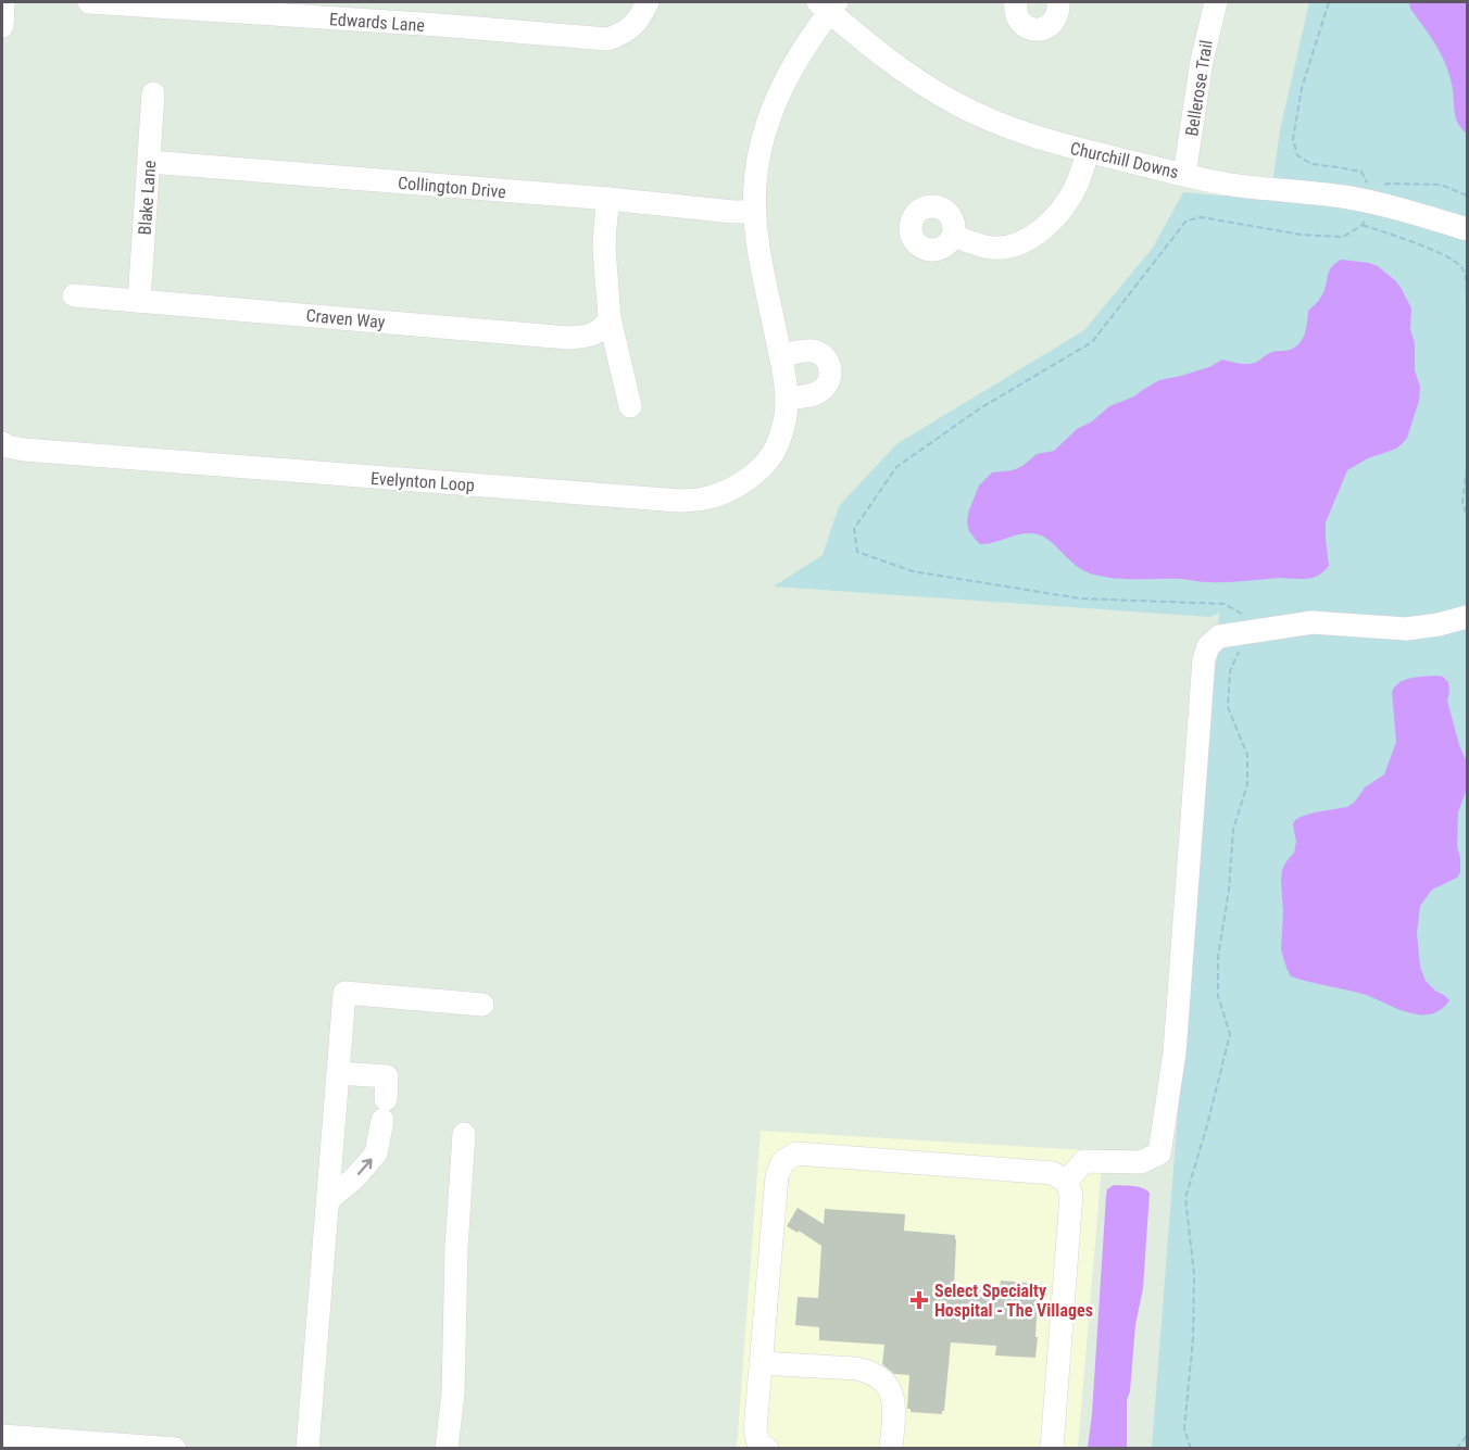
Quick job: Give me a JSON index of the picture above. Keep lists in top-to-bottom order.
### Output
{
  "streets": {
    "street": [
      "Edwards Lane",
      "Bellerose Trail",
      "Churchill Downs",
      "Collington Drive",
      "Blake Lane",
      "Craven Way",
      "Evelynton Loop"
    ]
  },
  "crossings": [
    ["Bellerose Trail", "Churchill Downs"],
    ["Churchill Downs", "Evelynton Loop"],
    ["Collington Drive", "Blake Lane"],
    ["Collington Drive", "Evelynton Loop"],
    ["Blake Lane", "Craven Way"]
  ],
  "places": {
    "health": ["Select Specialty Hospital - The Villages"]
  }
}
